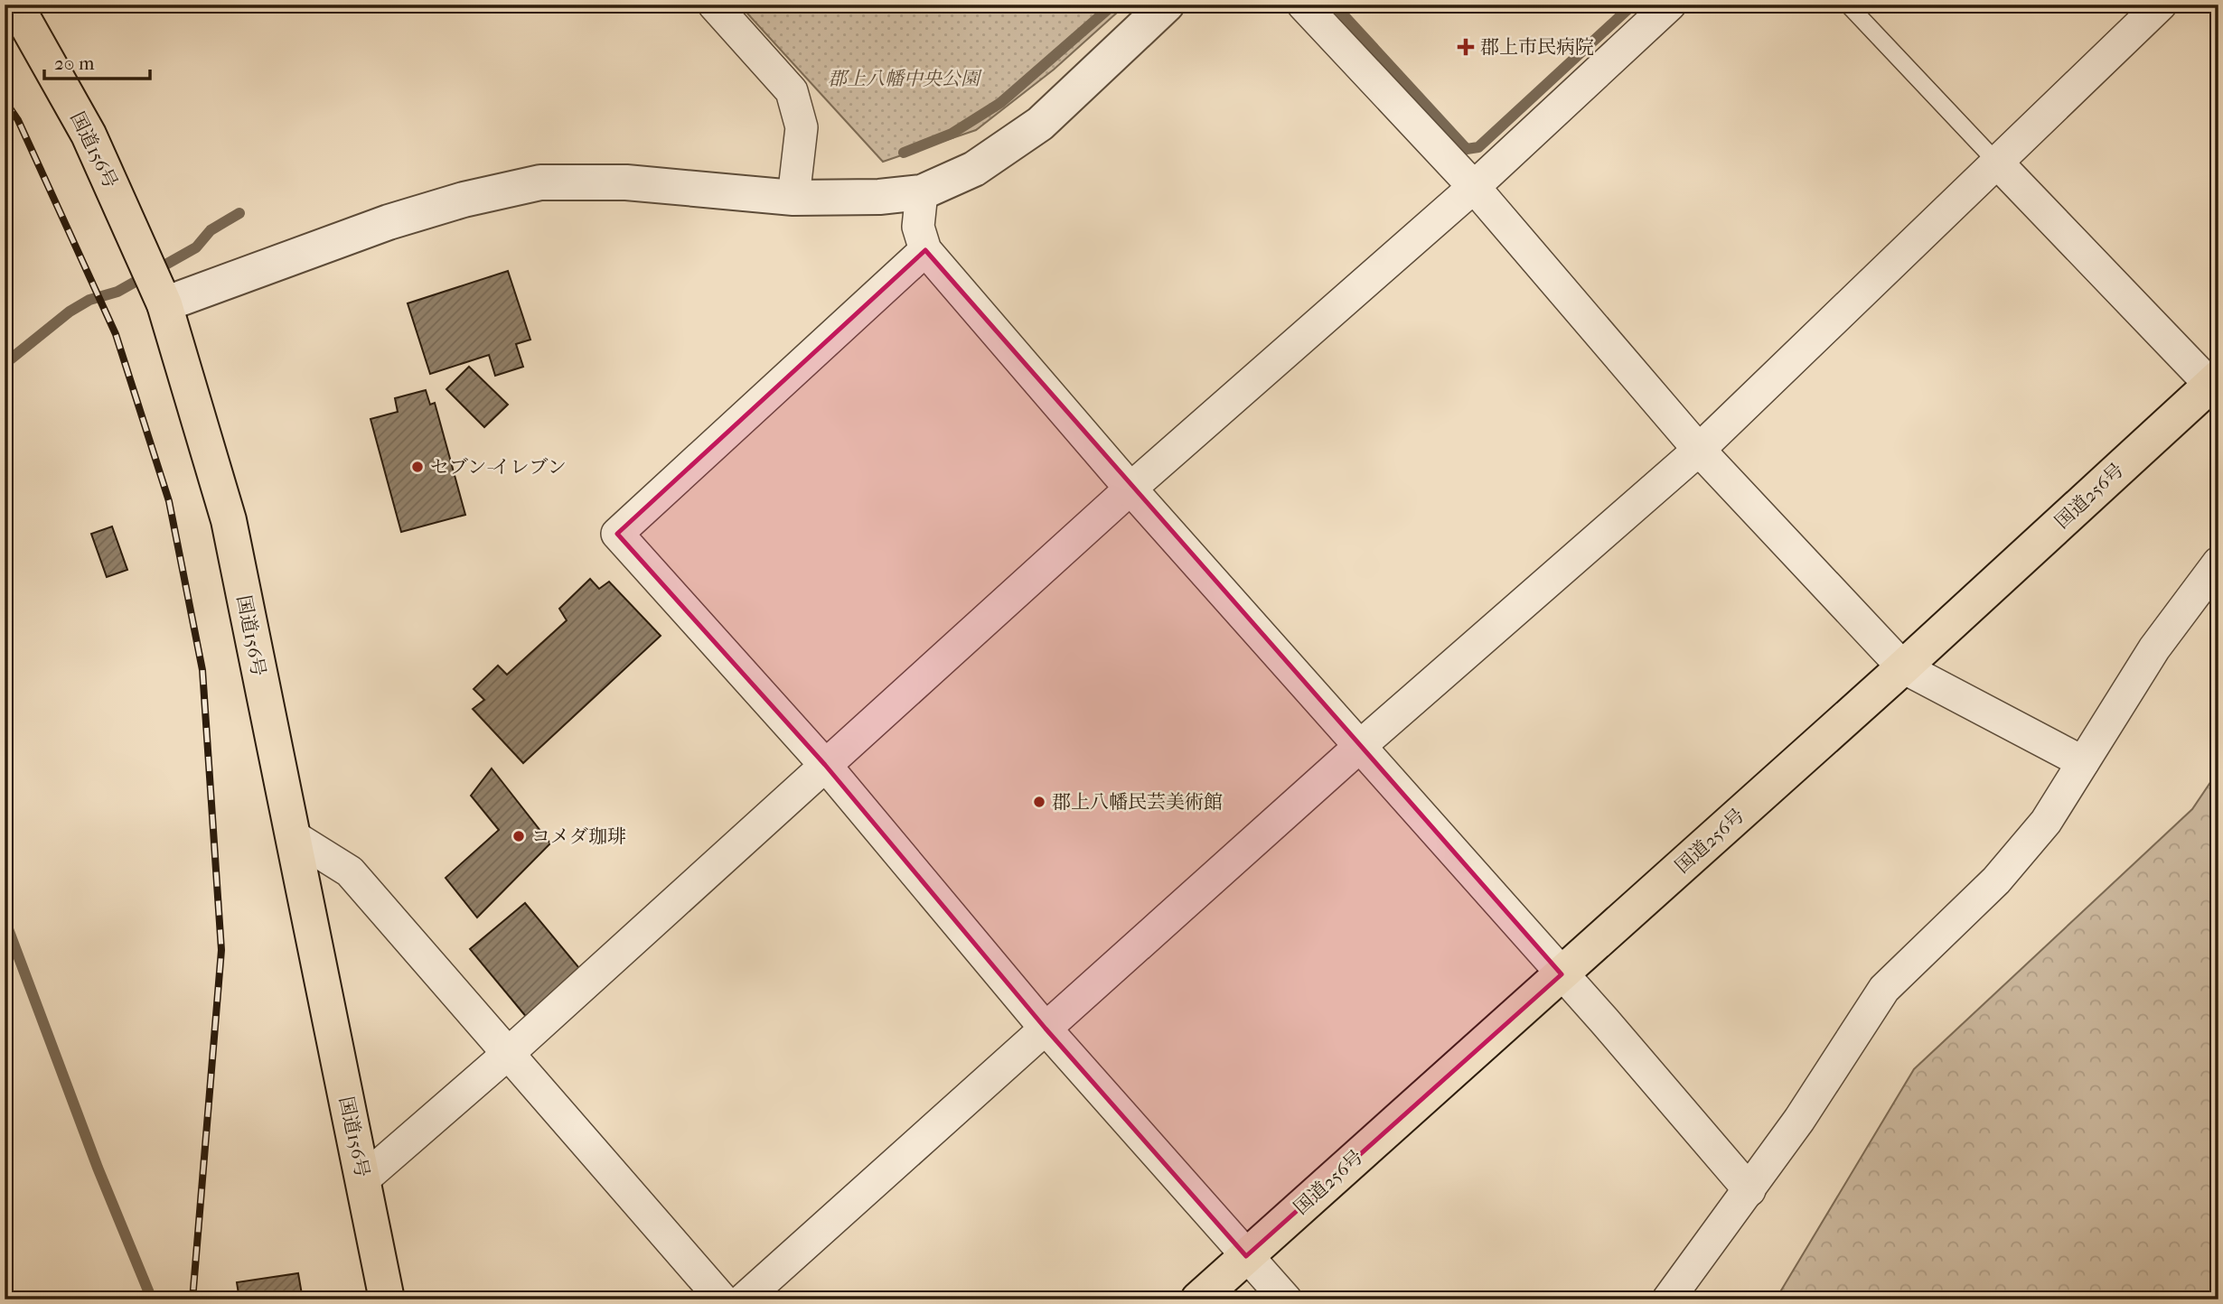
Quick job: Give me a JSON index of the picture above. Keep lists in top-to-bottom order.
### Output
{
  "streets": {
    "highway": ["国道156号", "国道256号"]
  },
  "parks": ["郡上八幡中央公園"],
  "places": {
    "health": ["郡上市民病院"],
    "other": ["セブン-イレブン", "郡上八幡民芸美術館", "コメダ珈琲"]
  },
  "scale_bar": "20 m"
}
